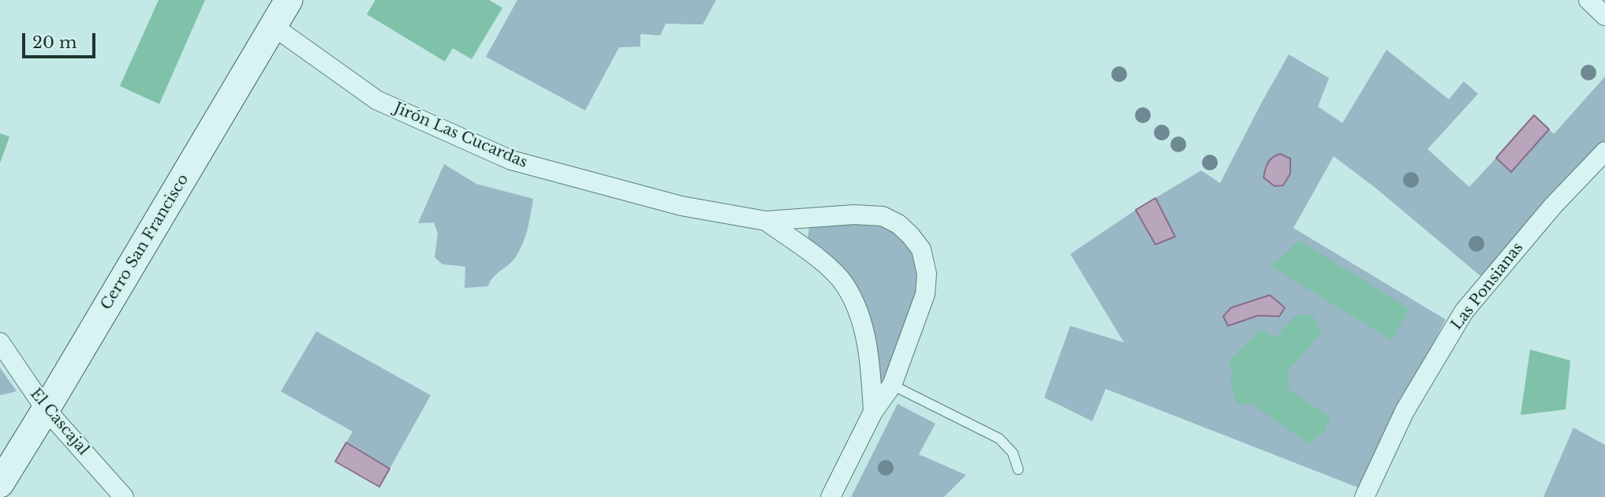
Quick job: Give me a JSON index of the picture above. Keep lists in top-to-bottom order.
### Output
{
  "streets": {
    "street": [
      "Jirón Las Cucardas",
      "Cerro San Francisco",
      "Las Ponsianas",
      "El Cascajal"
    ]
  },
  "crossings": [
    ["Jirón Las Cucardas", "Cerro San Francisco"],
    ["Cerro San Francisco", "El Cascajal"]
  ],
  "scale_bar": "20 m"
}
